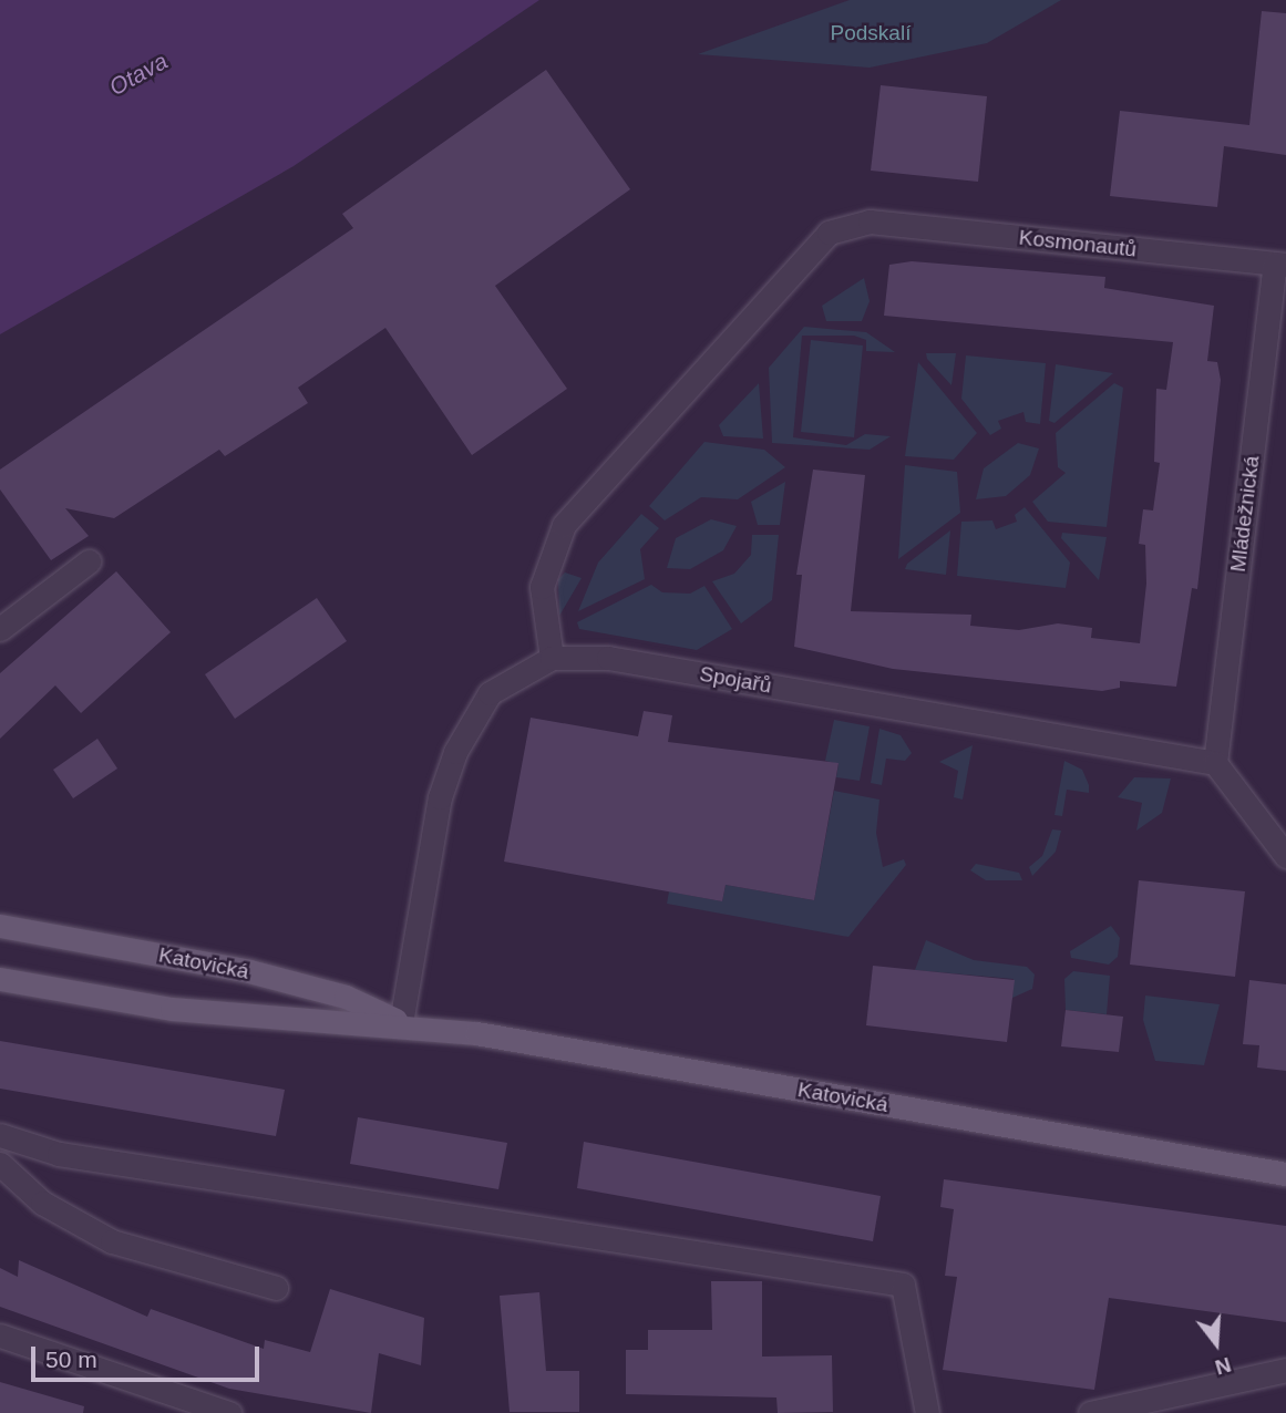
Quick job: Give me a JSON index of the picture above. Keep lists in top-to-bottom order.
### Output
{
  "streets": {
    "main road": ["Katovická"],
    "street": ["Kosmonautů", "Mládežnická", "Spojařů"]
  },
  "crossings": [
    ["Kosmonautů", "Mládežnická"],
    ["Kosmonautů", "Spojařů"],
    ["Mládežnická", "Spojařů"],
    ["Spojařů", "Katovická"]
  ],
  "water": ["Otava"],
  "parks": ["Podskalí"],
  "scale_bar": "50 m",
  "north": "bottom"
}
